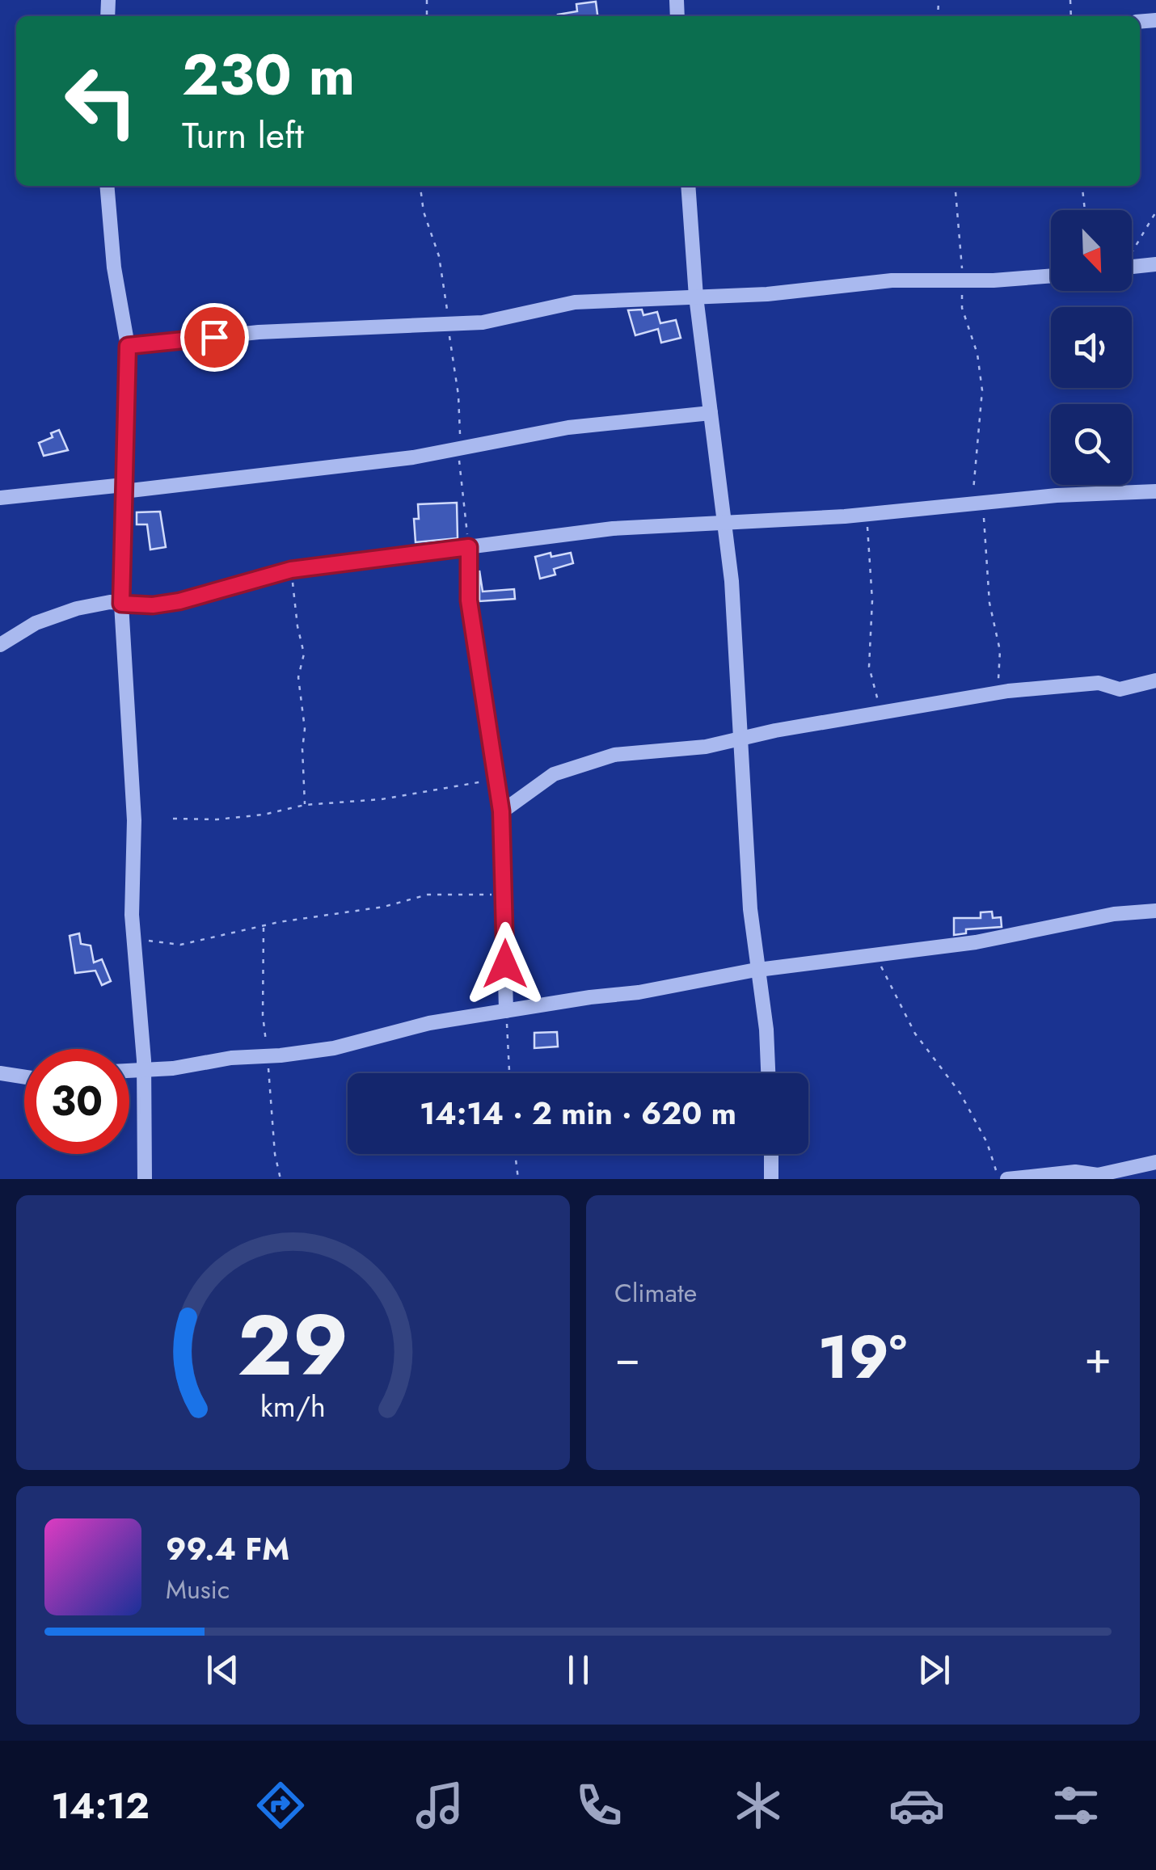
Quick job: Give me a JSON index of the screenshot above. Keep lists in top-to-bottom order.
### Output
{
  "north": "bottom right",
  "page": {
    "turn": ["230 m", "Turn left"],
    "limit": "30",
    "trip": "14:14 · 2 min · 620 m",
    "tile": "Climate",
    "heat": ["−", "19°", "+"],
    "song": ["99.4 FM", "Music"],
    "tabs": "14:12",
    "gauge": ["29", "km/h"]
  }
}
